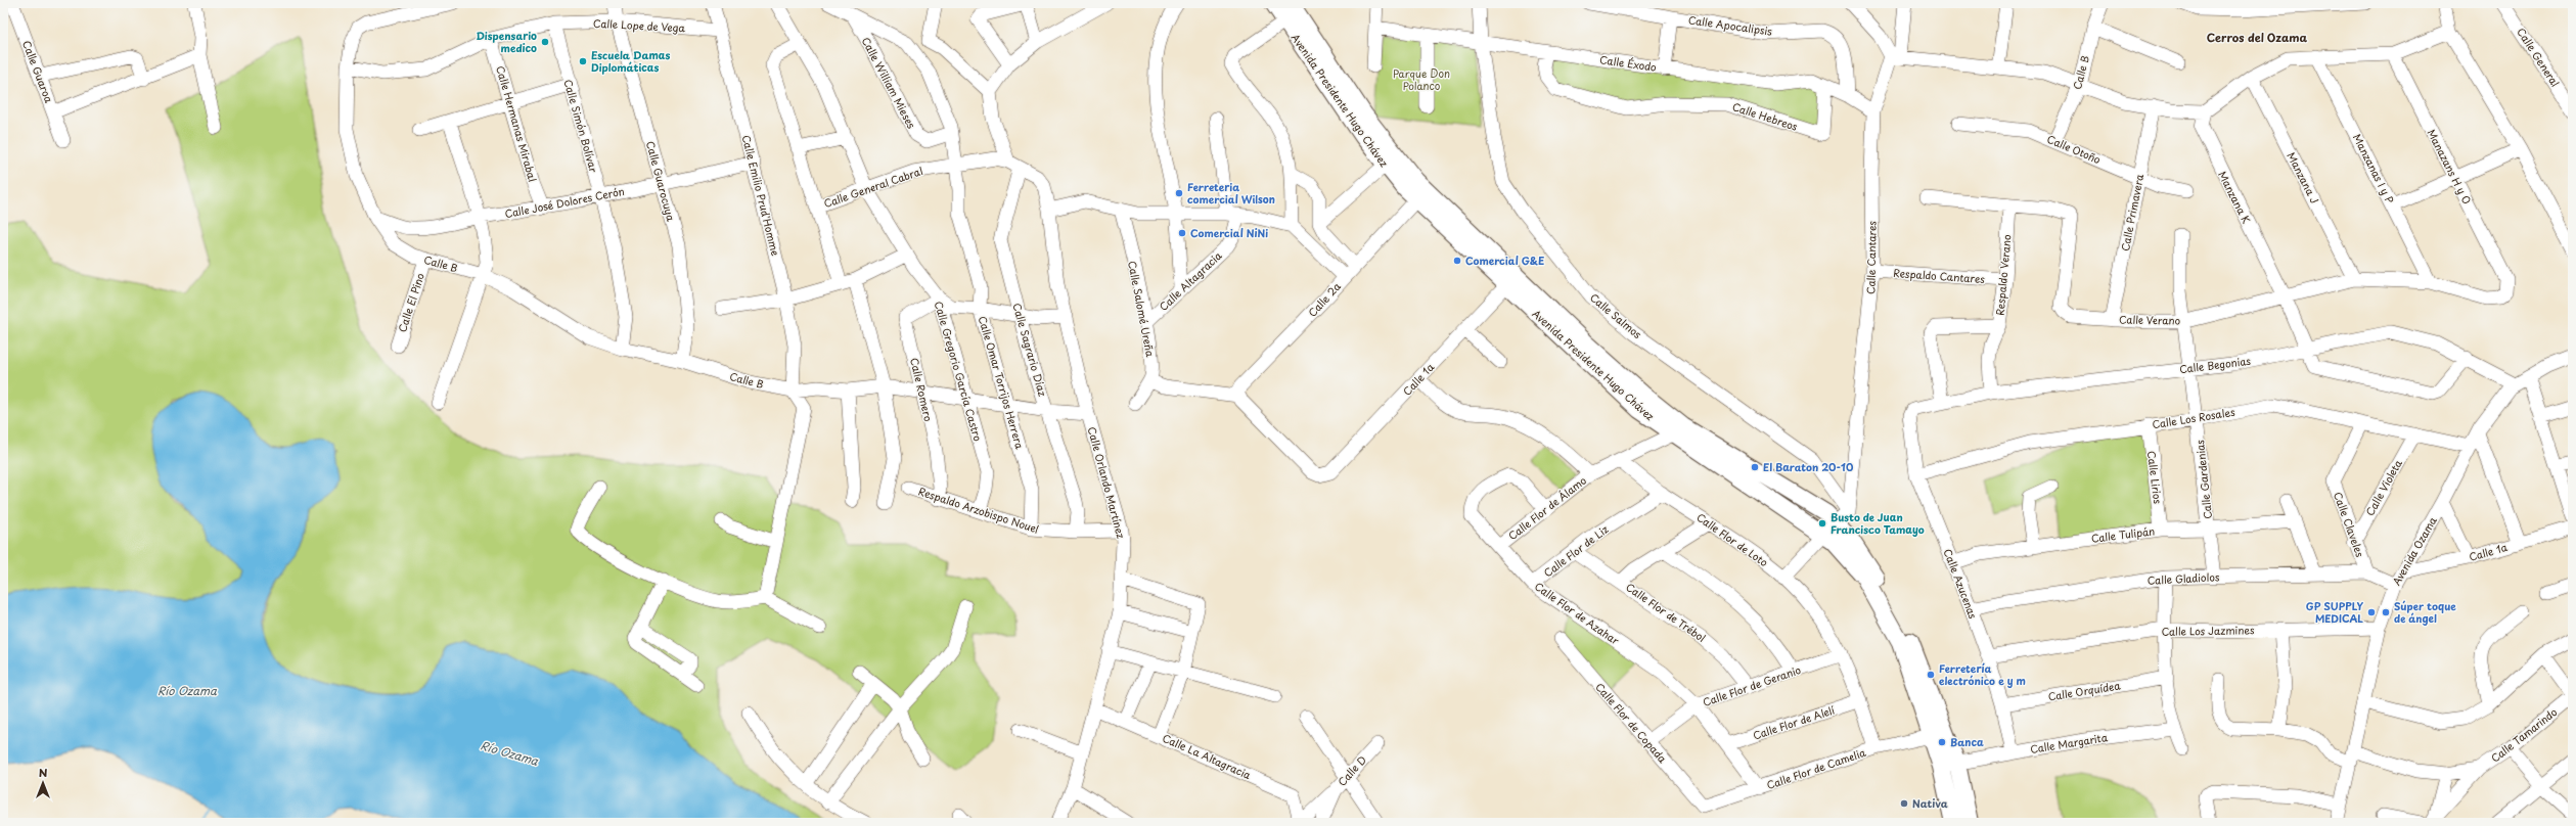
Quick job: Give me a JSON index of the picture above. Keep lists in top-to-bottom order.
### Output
{
  "streets": {
    "main road": ["Avenida Presidente Hugo Chávez"],
    "street": [
      "Calle Lope de Vega",
      "Calle Apocalipsis",
      "Calle General",
      "Calle Éxodo",
      "Calle Guaroa",
      "Calle B",
      "Calle William Mieses",
      "Calle Hebreos",
      "Calle Hermanas Mirabal",
      "Calle Simón Bolívar",
      "Calle Otoño",
      "Manazans H y O",
      "Manzanas I y P",
      "Manzana J",
      "Calle Guarocuya",
      "Calle General Cabral",
      "Calle Emilio Prud'Homme",
      "Manzana K",
      "Calle José Dolores Cerón",
      "Calle Primavera",
      "Calle Cantares",
      "Respaldo Verano",
      "Respaldo Cantares",
      "Calle Altagracia",
      "Calle 2a",
      "Calle El Pino",
      "Calle Salomé Ureña",
      "Calle Salmos",
      "Calle Verano",
      "Calle Sagrario Díaz",
      "Calle Begonias",
      "Calle Gregorio García Castro",
      "Calle 1a",
      "Calle Omar Torrijos Herrera",
      "Calle Romero",
      "Calle Los Rosales",
      "Calle Lirios",
      "Calle Gardenias",
      "Calle Orlando Martínez",
      "Calle Violeta",
      "Calle Flor de Álamo",
      "Respaldo Arzobispo Nouel",
      "Calle Claveles",
      "Calle Tulipán",
      "Calle Flor de Loto",
      "Calle Flor de Liz",
      "Avenida Ozama",
      "Calle Gladiolos",
      "Calle Azucenas",
      "Calle Flor de Trébol",
      "Calle Flor de Azahar",
      "Calle Los Jazmines",
      "Calle Flor de Geranio",
      "Calle Orquídea",
      "Calle Flor de Copada",
      "Calle Flor de Alelí",
      "Calle Tamarindo",
      "Calle Margarita",
      "Calle La Altagracia",
      "Calle Flor de Camelia",
      "Calle D"
    ]
  },
  "crossings": [
    ["Calle Lope de Vega", "Calle B"],
    ["Calle Lope de Vega", "Calle Hermanas Mirabal"],
    ["Calle Lope de Vega", "Calle Simón Bolívar"],
    ["Calle Lope de Vega", "Calle Guarocuya"],
    ["Calle Lope de Vega", "Calle Emilio Prud'Homme"],
    ["Calle Apocalipsis", "Calle Éxodo"],
    ["Calle Éxodo", "Calle Hebreos"],
    ["Calle Éxodo", "Calle Cantares"],
    ["Calle Éxodo", "Calle Salmos"],
    ["Calle B", "Calle Simón Bolívar"],
    ["Calle B", "Calle Otoño"],
    ["Calle B", "Calle Guarocuya"],
    ["Calle B", "Calle Emilio Prud'Homme"],
    ["Calle B", "Calle José Dolores Cerón"],
    ["Calle B", "Calle El Pino"],
    ["Calle B", "Calle Sagrario Díaz"],
    ["Calle B", "Calle Gregorio García Castro"],
    ["Calle B", "Calle Omar Torrijos Herrera"],
    ["Calle B", "Calle Romero"],
    ["Calle B", "Calle Orlando Martínez"],
    ["Calle William Mieses", "Calle Omar Torrijos Herrera"],
    ["Avenida Presidente Hugo Chávez", "Calle 2a"],
    ["Avenida Presidente Hugo Chávez", "Calle 1a"],
    ["Avenida Presidente Hugo Chávez", "Calle Flor de Álamo"],
    ["Avenida Presidente Hugo Chávez", "Calle Margarita"],
    ["Avenida Presidente Hugo Chávez", "Calle Flor de Camelia"],
    ["Calle Hermanas Mirabal", "Calle José Dolores Cerón"],
    ["Calle Simón Bolívar", "Calle José Dolores Cerón"],
    ["Calle Otoño", "Calle Primavera"],
    ["Manazans H y O", "Calle Verano"],
    ["Manzanas I y P", "Calle Verano"],
    ["Manzana J", "Calle Verano"],
    ["Calle Guarocuya", "Calle José Dolores Cerón"],
    ["Calle General Cabral", "Calle Sagrario Díaz"],
    ["Calle General Cabral", "Calle Gregorio García Castro"],
    ["Calle General Cabral", "Calle Omar Torrijos Herrera"],
    ["Calle General Cabral", "Calle Orlando Martínez"],
    ["Calle Emilio Prud'Homme", "Calle José Dolores Cerón"],
    ["Manzana K", "Calle Verano"],
    ["Manzana K", "Calle Begonias"],
    ["Calle Primavera", "Calle Verano"],
    ["Calle Cantares", "Respaldo Cantares"],
    ["Calle Cantares", "Calle Salmos"],
    ["Respaldo Verano", "Respaldo Cantares"],
    ["Respaldo Verano", "Calle Verano"],
    ["Respaldo Verano", "Calle Begonias"],
    ["Calle Altagracia", "Calle Salomé Ureña"],
    ["Calle 2a", "Calle 1a"],
    ["Calle Verano", "Calle Gardenias"],
    ["Calle Sagrario Díaz", "Respaldo Arzobispo Nouel"],
    ["Calle Begonias", "Calle Gardenias"],
    ["Calle Begonias", "Avenida Ozama"],
    ["Calle Begonias", "Calle Azucenas"],
    ["Calle Gregorio García Castro", "Calle Romero"],
    ["Calle Gregorio García Castro", "Respaldo Arzobispo Nouel"],
    ["Calle 1a", "Avenida Ozama"],
    ["Calle Omar Torrijos Herrera", "Respaldo Arzobispo Nouel"],
    ["Calle Romero", "Respaldo Arzobispo Nouel"],
    ["Calle Los Rosales", "Calle Lirios"],
    ["Calle Los Rosales", "Calle Gardenias"],
    ["Calle Los Rosales", "Calle Violeta"],
    ["Calle Los Rosales", "Calle Claveles"],
    ["Calle Los Rosales", "Avenida Ozama"],
    ["Calle Los Rosales", "Calle Azucenas"],
    ["Calle Lirios", "Calle Tulipán"],
    ["Calle Gardenias", "Calle Tulipán"],
    ["Calle Gardenias", "Calle Gladiolos"],
    ["Calle Orlando Martínez", "Respaldo Arzobispo Nouel"],
    ["Calle Orlando Martínez", "Calle La Altagracia"],
    ["Calle Violeta", "Calle Claveles"],
    ["Calle Flor de Álamo", "Calle Flor de Loto"],
    ["Calle Flor de Álamo", "Calle Flor de Azahar"],
    ["Calle Claveles", "Calle Gladiolos"],
    ["Calle Tulipán", "Calle Azucenas"],
    ["Calle Flor de Loto", "Calle Flor de Liz"],
    ["Calle Flor de Loto", "Calle Flor de Geranio"],
    ["Calle Flor de Loto", "Calle Flor de Alelí"],
    ["Calle Flor de Loto", "Calle Flor de Camelia"],
    ["Calle Flor de Liz", "Calle Flor de Trébol"],
    ["Calle Flor de Liz", "Calle Flor de Azahar"],
    ["Avenida Ozama", "Calle Gladiolos"],
    ["Avenida Ozama", "Calle Los Jazmines"],
    ["Avenida Ozama", "Calle Tamarindo"],
    ["Calle Gladiolos", "Calle Azucenas"],
    ["Calle Azucenas", "Calle Los Jazmines"],
    ["Calle Azucenas", "Calle Orquídea"],
    ["Calle Azucenas", "Calle Margarita"],
    ["Calle Flor de Trébol", "Calle Flor de Geranio"],
    ["Calle Flor de Azahar", "Calle Flor de Geranio"],
    ["Calle Flor de Azahar", "Calle Flor de Alelí"],
    ["Calle Flor de Azahar", "Calle Flor de Camelia"],
    ["Calle Flor de Geranio", "Calle Flor de Copada"],
    ["Calle Flor de Copada", "Calle Flor de Camelia"]
  ],
  "districts": ["Cerros del Ozama"],
  "water": ["Río Ozama"],
  "parks": ["Parque Don Polanco"],
  "places": [
    "Dispensario medico",
    "Escuela Damas Diplomáticas",
    "Ferreteria comercial Wilson",
    "Comercial NiNi",
    "Comercial G&E",
    "El Baraton 20-10",
    "Busto de Juan Francisco Tamayo",
    "GP SUPPLY MEDICAL",
    "Súper toque de ángel",
    "Ferretería electrónico e y m",
    "Banca",
    "Nativa"
  ],
  "north": "top"
}
